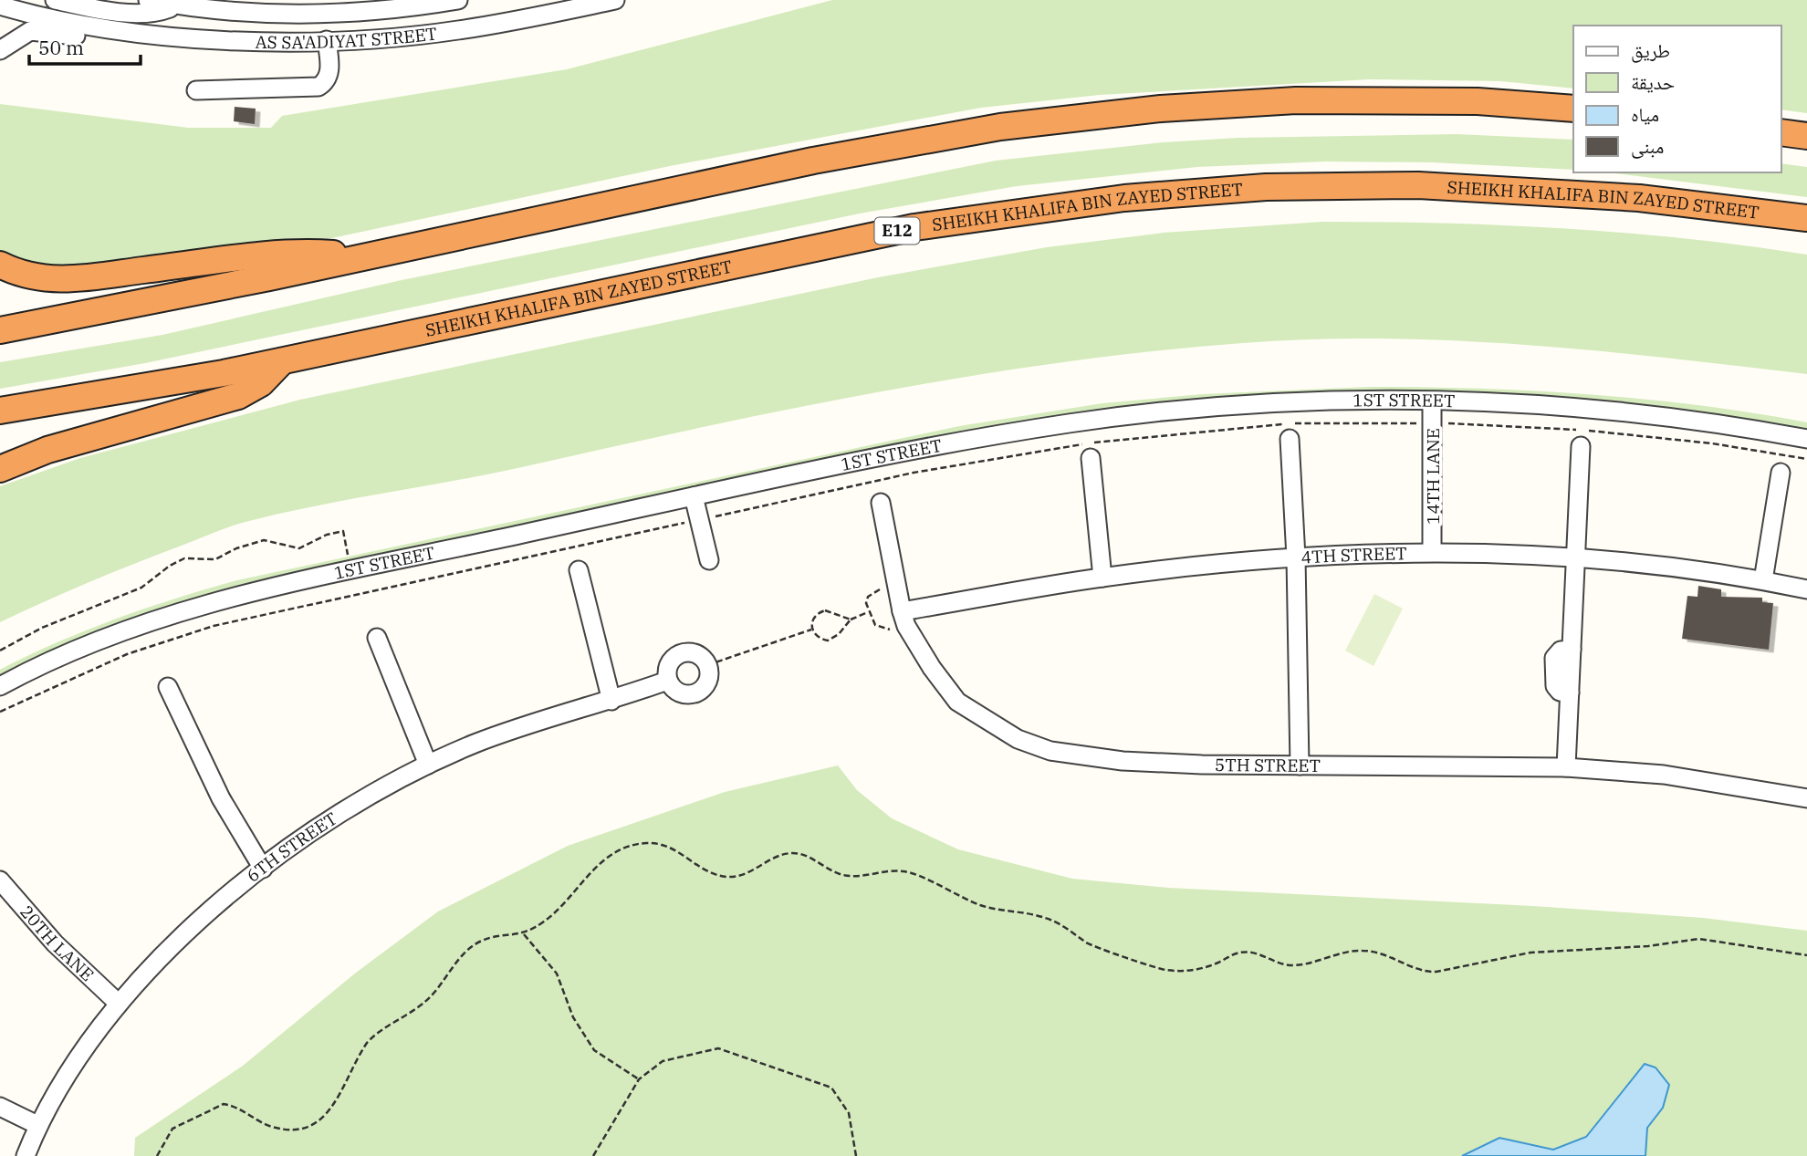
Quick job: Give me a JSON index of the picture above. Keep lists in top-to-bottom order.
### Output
{
  "streets": {
    "highway": ["SHEIKH KHALIFA BIN ZAYED STREET", "E12"],
    "street": [
      "AS SA'ADIYAT STREET",
      "1ST STREET",
      "14TH LANE",
      "4TH STREET",
      "5TH STREET",
      "6TH STREET",
      "20TH LANE"
    ]
  },
  "crossings": [
    ["1ST STREET", "14TH LANE"],
    ["14TH LANE", "4TH STREET"],
    ["4TH STREET", "5TH STREET"],
    ["6TH STREET", "20TH LANE"]
  ],
  "legend": [
    "طريق",
    "حديقة",
    "مياه",
    "مبنى"
  ],
  "scale_bar": "50 m"
}
